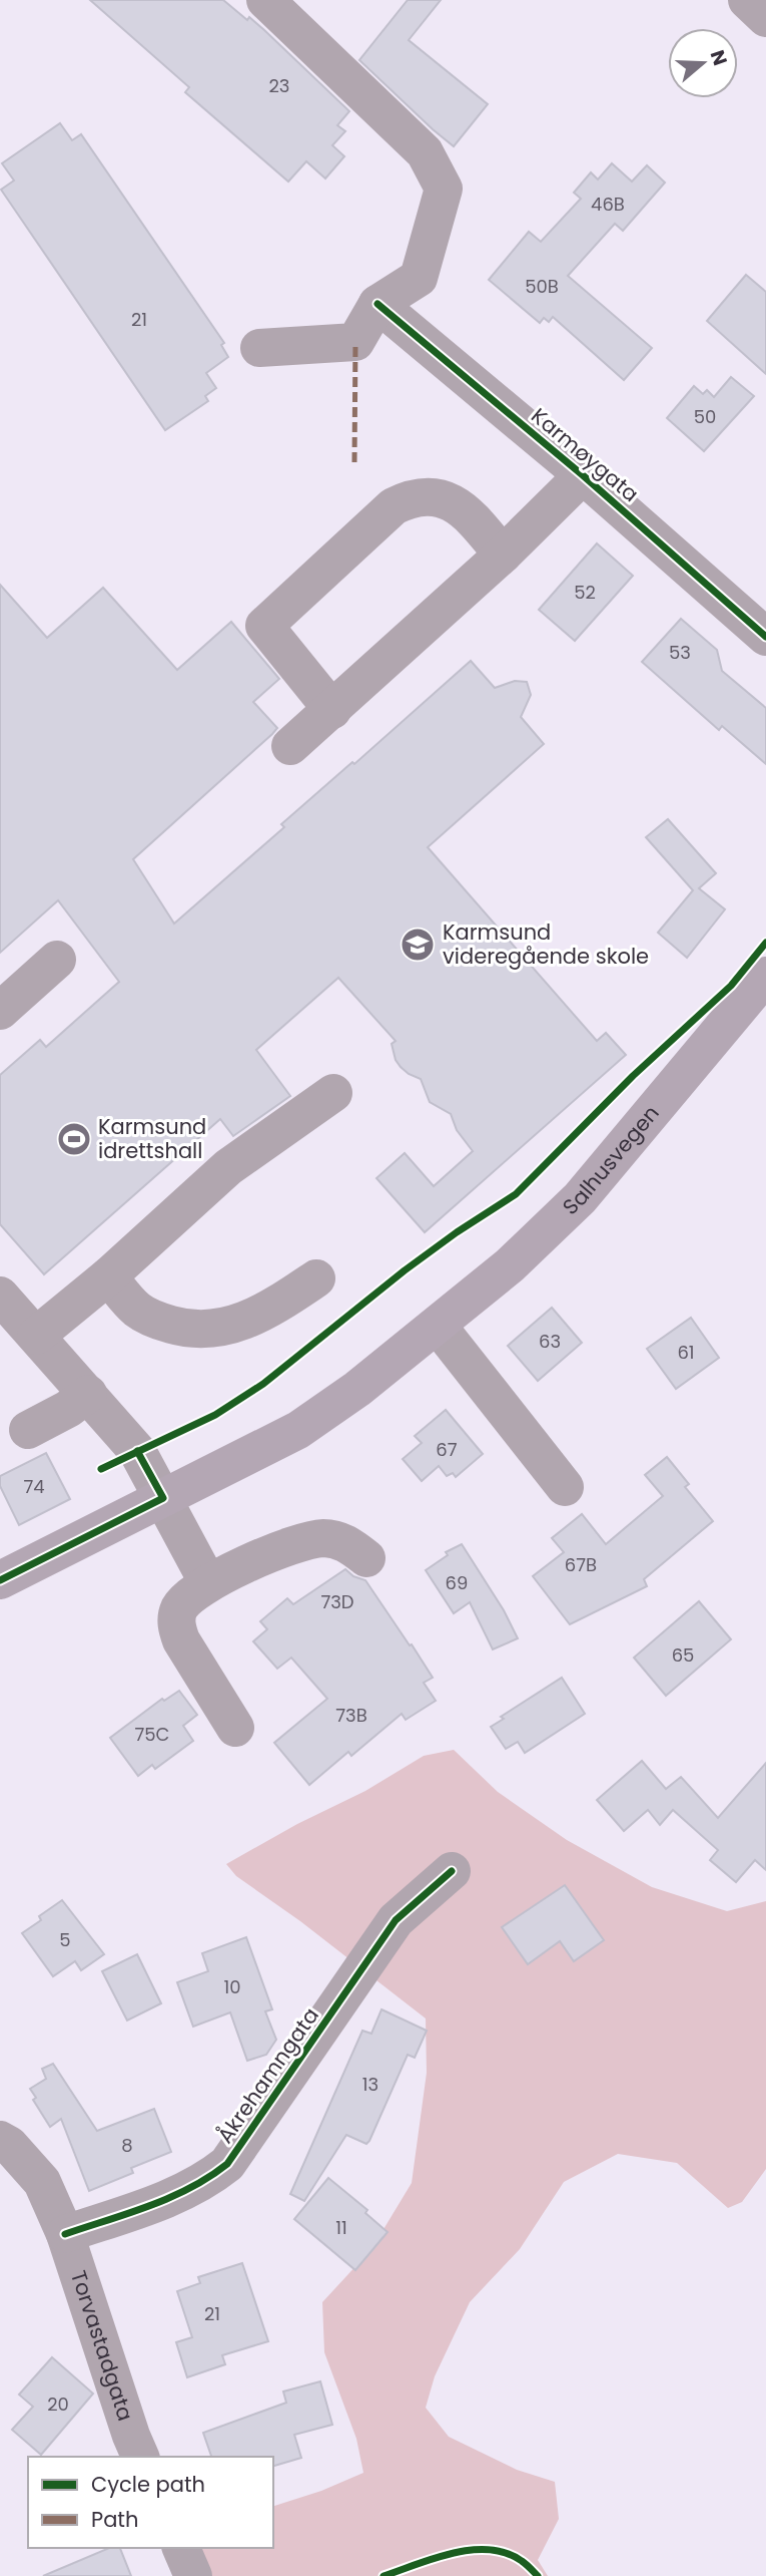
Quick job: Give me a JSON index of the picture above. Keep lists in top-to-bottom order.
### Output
{
  "streets": {
    "main road": ["Salhusvegen"],
    "street": ["Karmøygata", "Åkrehamngata", "Torvastadgata"]
  },
  "crossings": [
    ["Åkrehamngata", "Torvastadgata"]
  ],
  "places": {
    "school or university": ["Karmsund videregående skole"],
    "sports": ["Karmsund idrettshall"]
  },
  "house_numbers": [
    "23",
    "46B",
    "50B",
    "21",
    "50",
    "52",
    "53",
    "63",
    "61",
    "67",
    "74",
    "67B",
    "69",
    "73D",
    "65",
    "73B",
    "75C",
    "5",
    "10",
    "13",
    "8",
    "11",
    "21",
    "20"
  ],
  "legend": ["Cycle path", "Path"],
  "north": "right"
}
